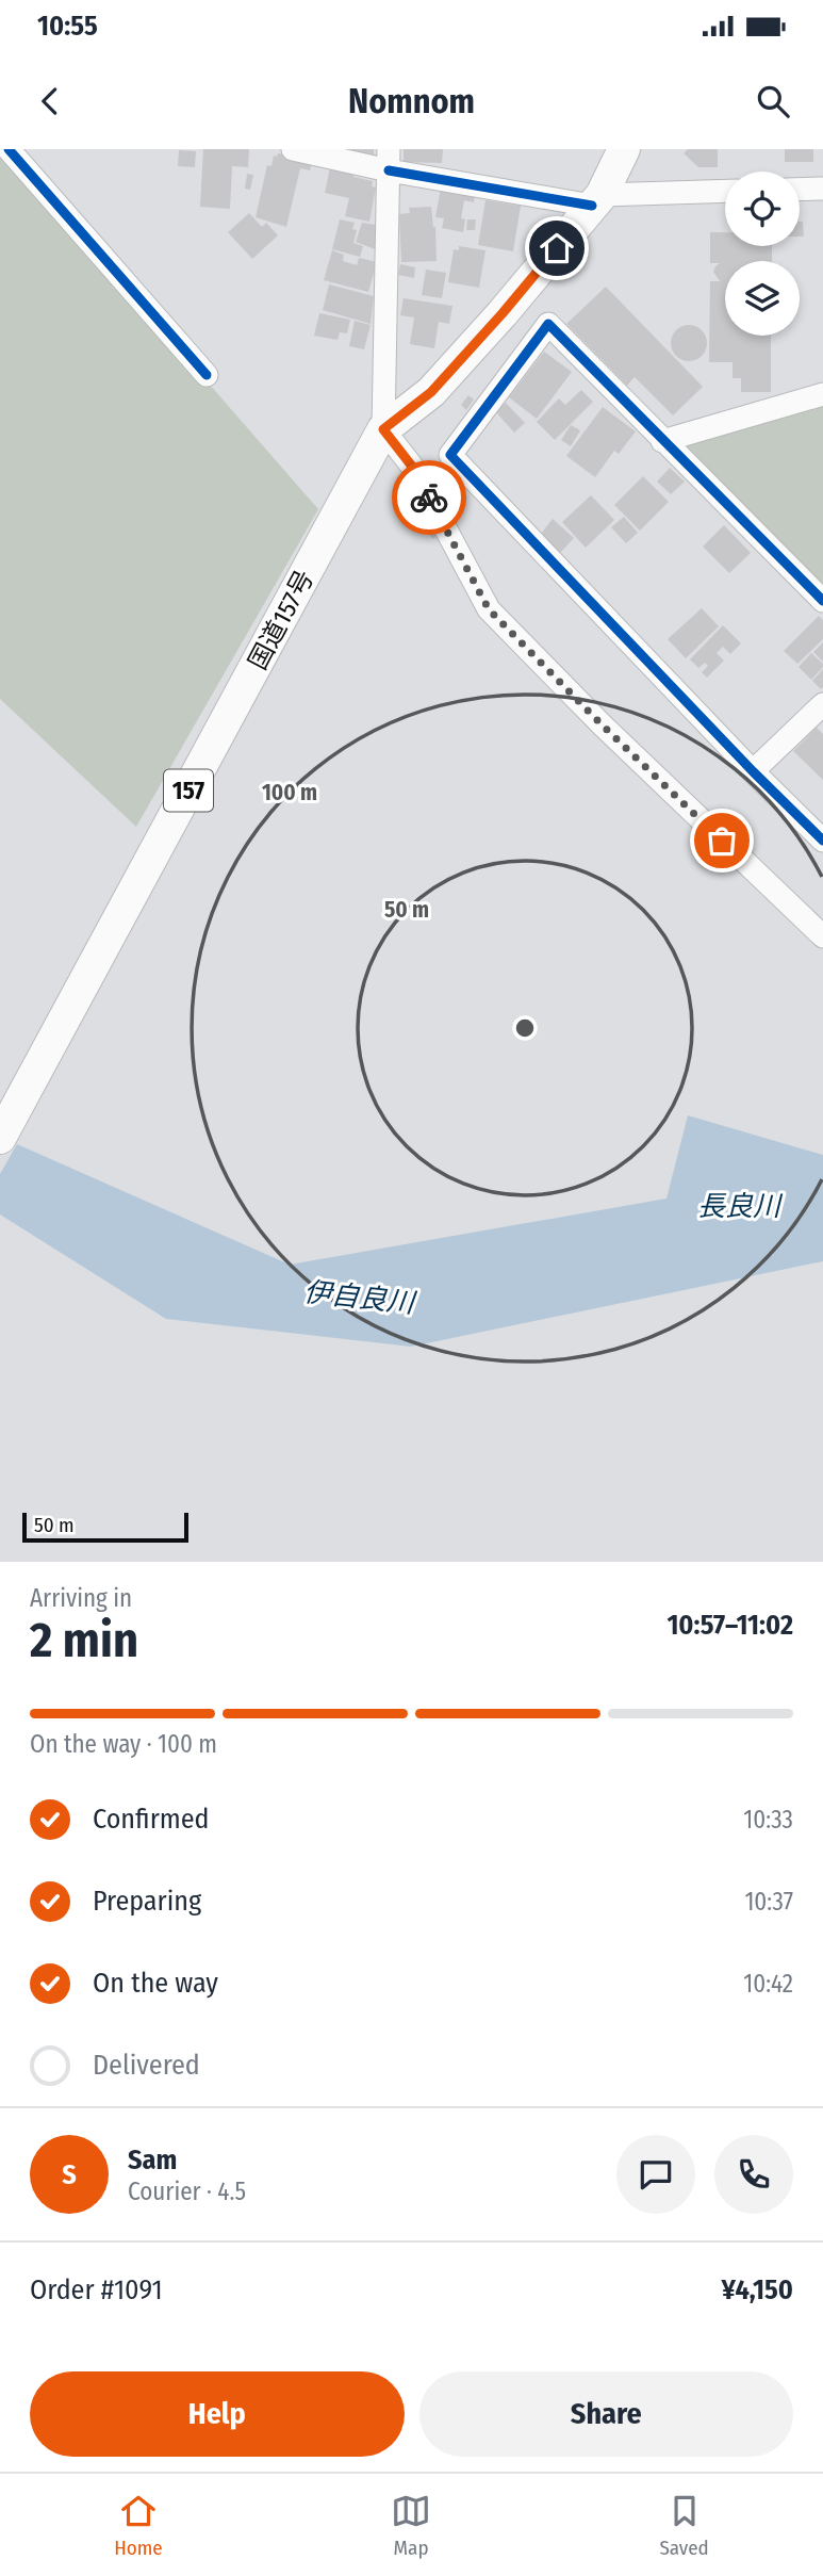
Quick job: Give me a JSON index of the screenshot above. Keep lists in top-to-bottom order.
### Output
{
  "streets": {
    "highway": ["国道157号", "157"]
  },
  "water": ["長良川", "伊自良川"],
  "scale_bar": "50 m",
  "page": {
    "status": "10:55",
    "header": "Nomnom",
    "scale": "50 m",
    "heading": ["2 min", "Arriving in", "10:57–11:02"],
    "panel": [
      "Sam",
      "Courier · 4.5",
      "Order #1091",
      "¥4,150"
    ],
    "bar": "On the way · 100 m",
    "list": [
      ["Confirmed", "10:33"],
      ["Preparing", "10:37"],
      ["On the way", "10:42"],
      "Delivered"
    ],
    "round": "S",
    "buttons": ["Help", "Share"],
    "tabs": ["Home", "Map", "Saved"]
  },
  "rings": ["100 m", "50 m"]
}
